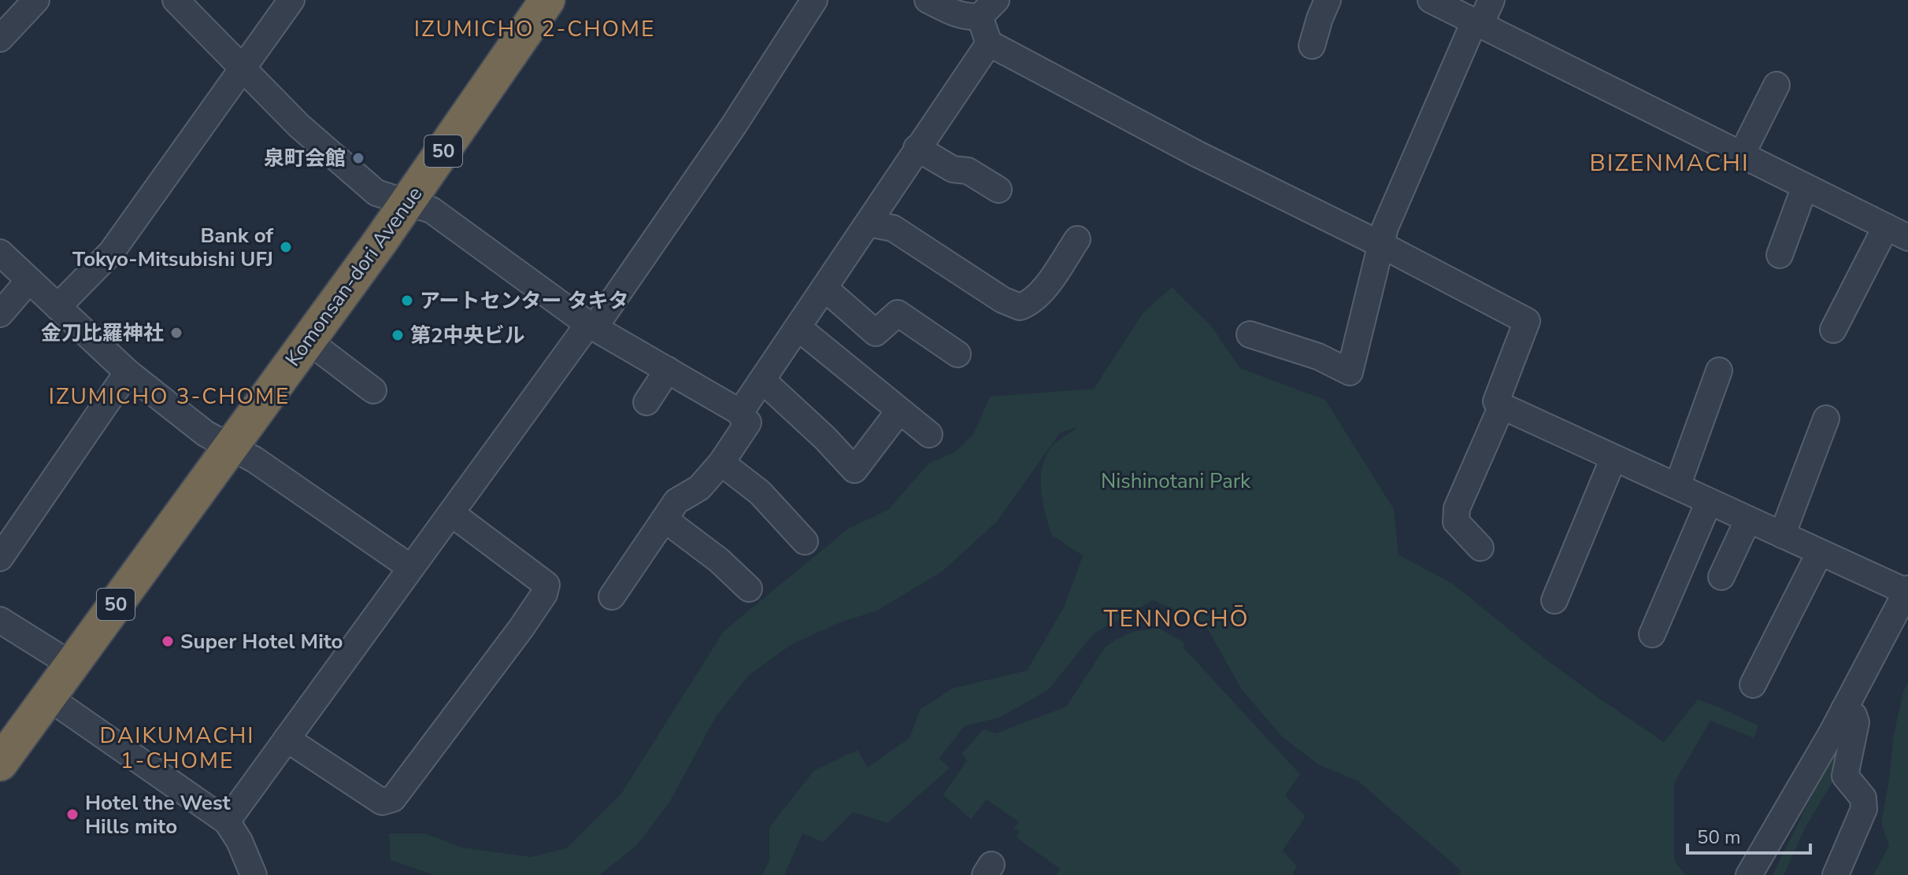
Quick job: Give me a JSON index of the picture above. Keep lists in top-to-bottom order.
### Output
{
  "streets": {
    "highway": ["50", "Komonsan-dori Avenue"]
  },
  "districts": [
    "IZUMICHO 2-CHOME",
    "BIZENMACHI",
    "IZUMICHO 3-CHOME",
    "TENNOCHŌ",
    "DAIKUMACHI 1-CHOME"
  ],
  "parks": ["Nishinotani Park"],
  "places": [
    "泉町会館",
    "Bank of Tokyo-Mitsubishi UFJ",
    "アートセンター タキタ",
    "金刀比羅神社",
    "第2中央ビル",
    "Super Hotel Mito",
    "Hotel the West Hills mito"
  ],
  "scale_bar": "50 m"
}
